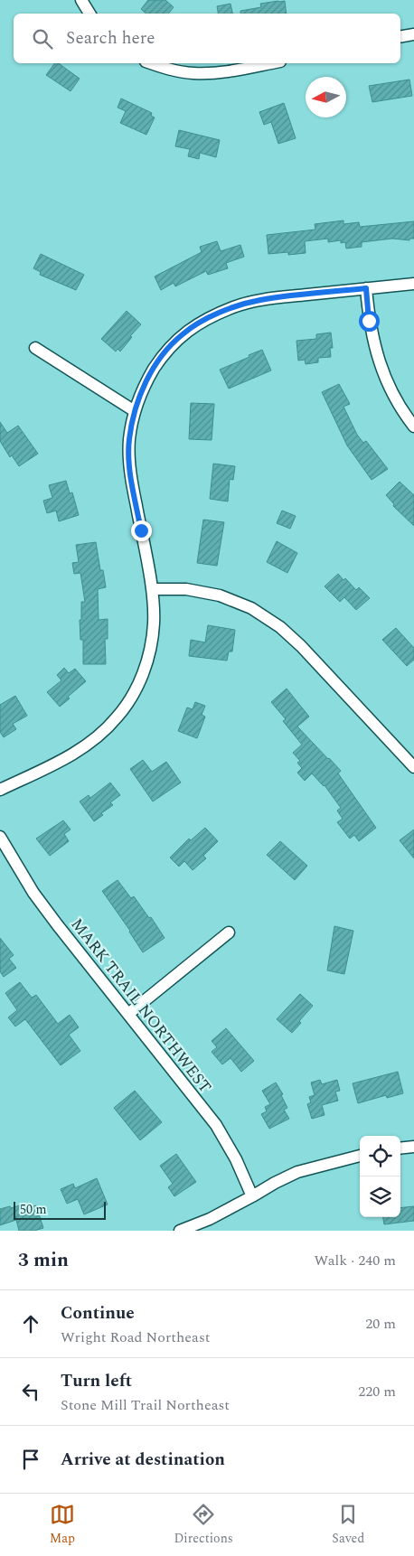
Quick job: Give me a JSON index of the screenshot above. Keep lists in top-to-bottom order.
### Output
{
  "streets": {
    "street": ["MARK TRAIL NORTHWEST"]
  },
  "scale_bar": "50 m",
  "north": "left",
  "page": {
    "search": "Search here",
    "scale": "50 m",
    "heading": ["3 min", "Walk · 240 m"],
    "list": [
      ["Continue", "Wright Road Northeast", "20 m"],
      ["Turn left", "Stone Mill Trail Northeast", "220 m"],
      "Arrive at destination"
    ],
    "nav": ["Map", "Directions", "Saved"]
  }
}
